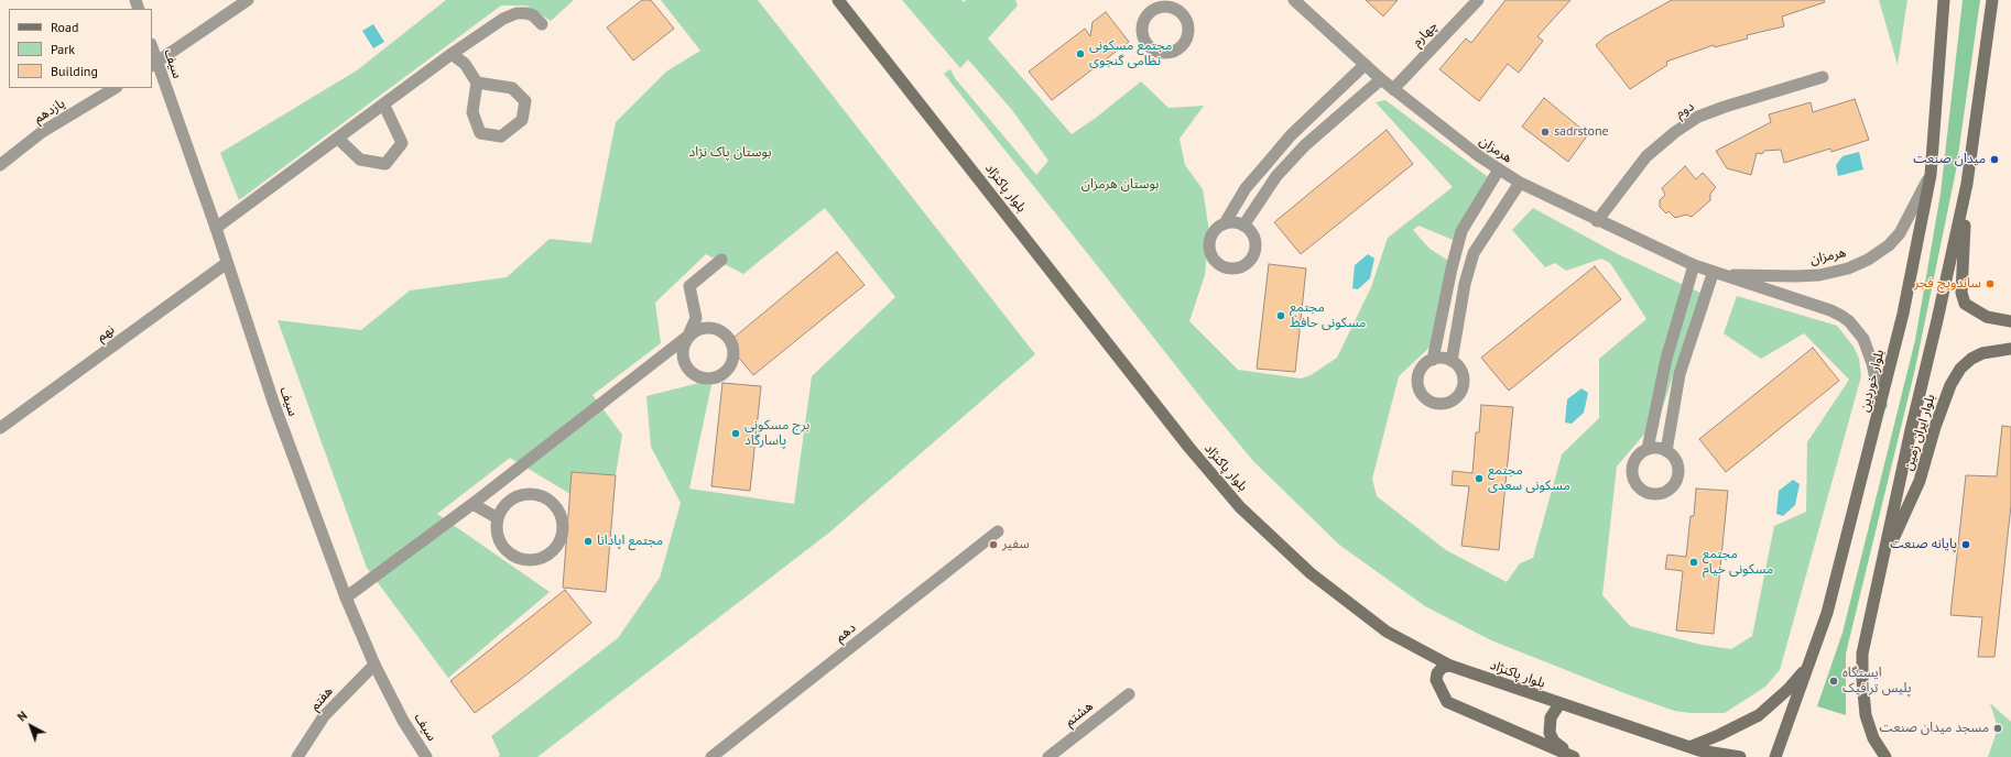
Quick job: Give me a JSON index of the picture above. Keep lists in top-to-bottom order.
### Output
{
  "streets": {
    "main road": ["بلوار پاکنژاد", "بلوار خوردین", "بلوار ایران زمین"],
    "street": [
      "چهارم",
      "سیف",
      "دوم",
      "یازدهم",
      "هرمزان",
      "نهم",
      "دهم",
      "هفتم",
      "هشتم"
    ]
  },
  "crossings": [
    ["چهارم", "هرمزان"],
    ["سیف", "نهم"],
    ["سیف", "هفتم"],
    ["دوم", "هرمزان"],
    ["هرمزان", "بلوار خوردین"]
  ],
  "parks": ["بوستان پاک نژاد", "بوستان هرمزان"],
  "places": [
    "مجتمع مسکونی نظامی گنجوی",
    "sadrstone",
    "میدان صنعت",
    "ساندویچ فجر",
    "مجتمع مسکونی حافظ",
    "برج مسکونی پاسارگاد",
    "مجتمع مسکونی سعدی",
    "مجتمع اپادانا",
    "سفیر",
    "پایانه صنعت",
    "مجتمع مسکونی خیام",
    "ایستگاه پلیس ترافیک",
    "مسجد میدان صنعت"
  ],
  "legend": ["Road", "Park", "Building"],
  "north": "top left"
}
